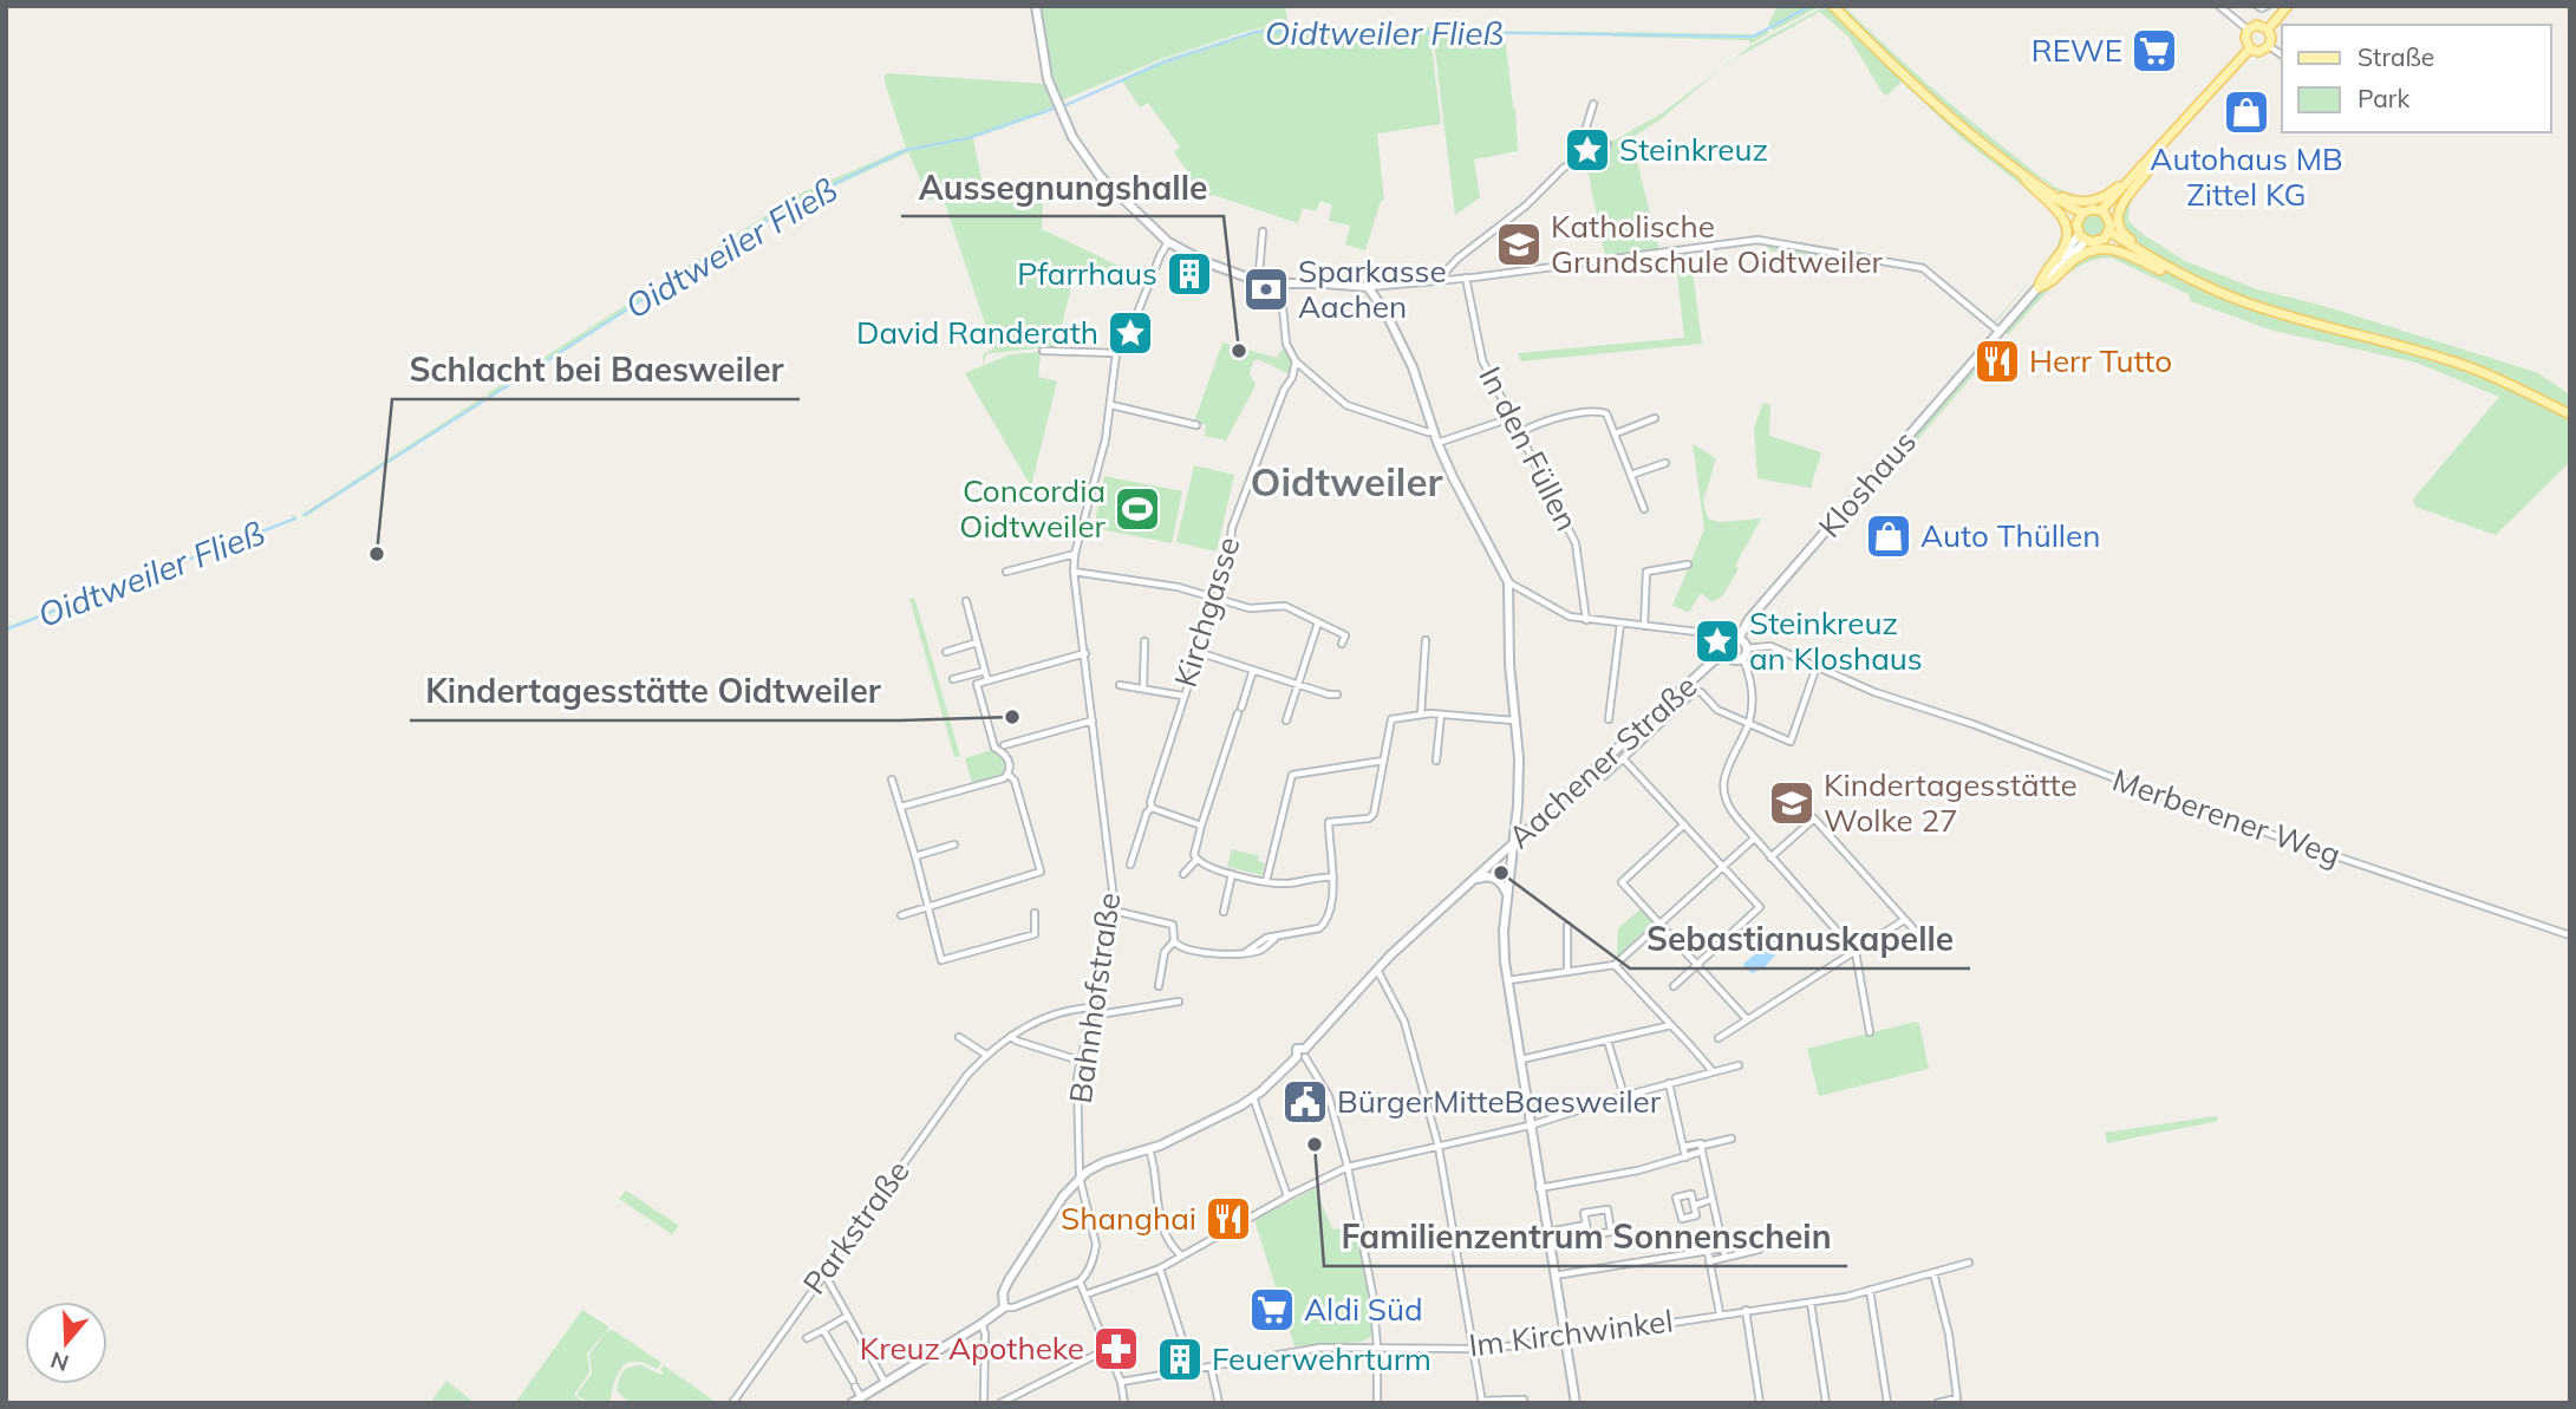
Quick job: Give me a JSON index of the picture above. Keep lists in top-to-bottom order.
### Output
{
  "streets": {
    "main road": ["Kloshaus", "Aachener Straße"],
    "street": [
      "In den Füllen",
      "Kirchgasse",
      "Merberener Weg",
      "Bahnhofstraße",
      "Parkstraße",
      "Im Kirchwinkel"
    ]
  },
  "crossings": [
    ["Kloshaus", "Aachener Straße"],
    ["Kloshaus", "Merberener Weg"],
    ["Aachener Straße", "Merberener Weg"],
    ["Aachener Straße", "Bahnhofstraße"],
    ["Bahnhofstraße", "Parkstraße"]
  ],
  "districts": ["Oidtweiler"],
  "water": ["Oidtweiler Fließ"],
  "places": {
    "supermarket": ["REWE", "Aldi Süd"],
    "shop": ["Autohaus MB Zittel KG", "Auto Thüllen"],
    "place": ["Steinkreuz", "David Randerath", "Steinkreuz an Kloshaus"],
    "school or university": ["Katholische Grundschule Oidtweiler", "Kindertagesstätte Wolke 27"],
    "building": ["Pfarrhaus", "Feuerwehrturm"],
    "bank": ["Sparkasse Aachen"],
    "other": [
      "Aussegnungshalle",
      "Schlacht bei Baesweiler",
      "Kindertagesstätte Oidtweiler",
      "Sebastianuskapelle",
      "Familienzentrum Sonnenschein"
    ],
    "restaurant": ["Herr Tutto", "Shanghai"],
    "sports": ["Concordia Oidtweiler"],
    "public building": ["BürgerMitteBaesweiler"],
    "pharmacy": ["Kreuz Apotheke"]
  },
  "legend": ["Straße", "Park"],
  "north": "bottom"
}
